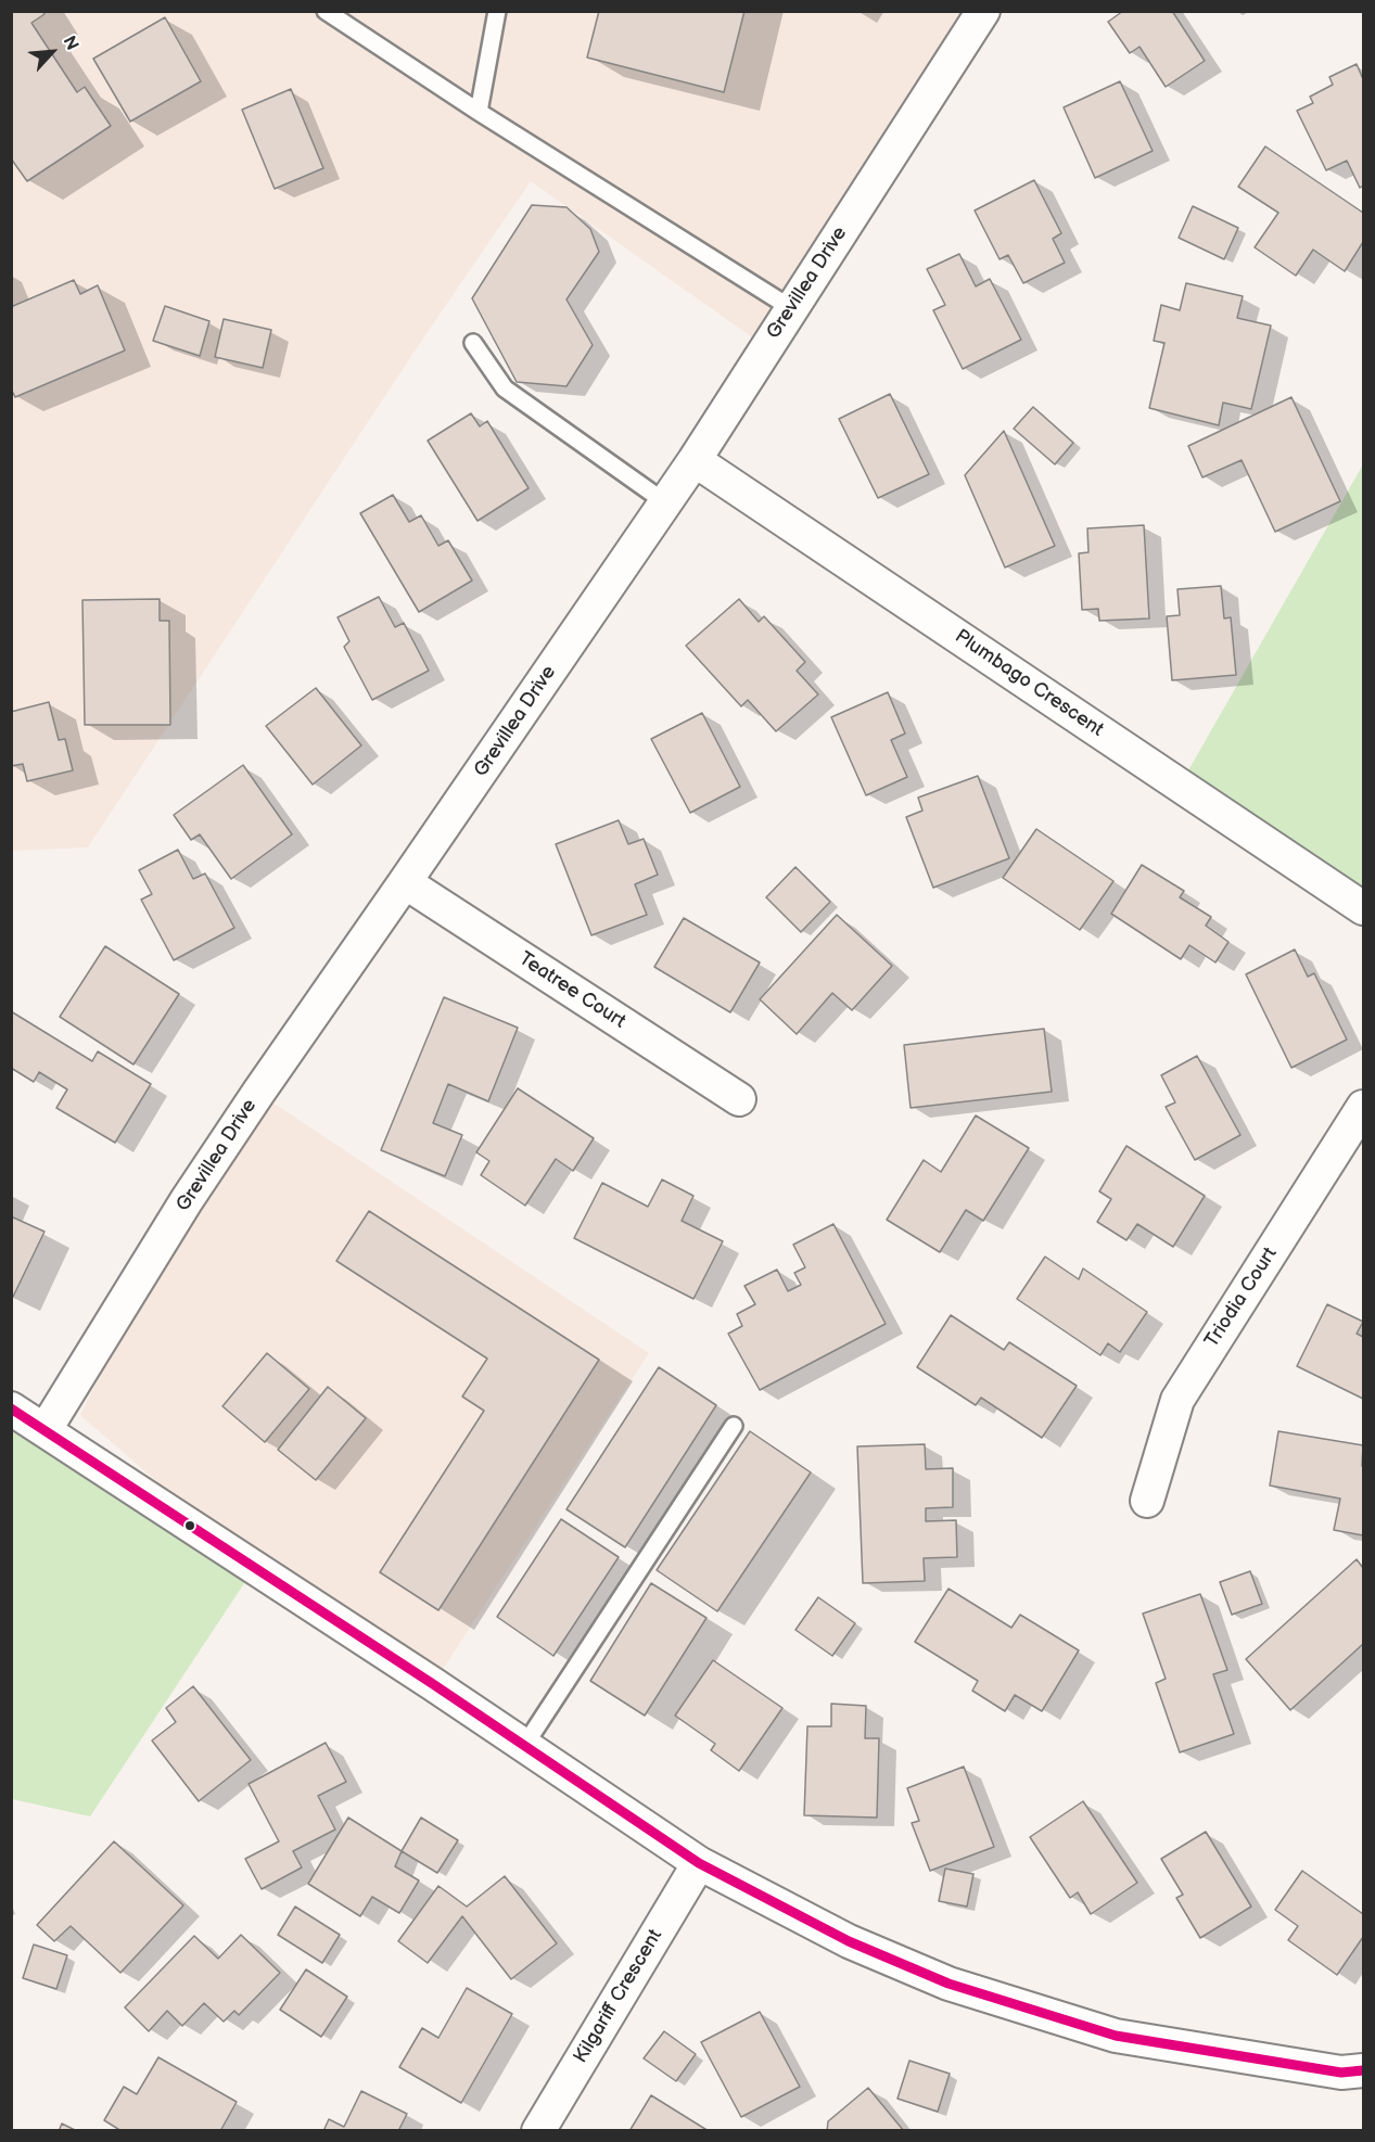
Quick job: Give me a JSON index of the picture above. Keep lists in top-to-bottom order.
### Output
{
  "streets": {
    "street": [
      "Grevillea Drive",
      "Plumbago Crescent",
      "Teatree Court",
      "Triodia Court",
      "Kilgariff Crescent"
    ]
  },
  "crossings": [
    ["Grevillea Drive", "Plumbago Crescent"],
    ["Grevillea Drive", "Teatree Court"]
  ],
  "north": "top right"
}
